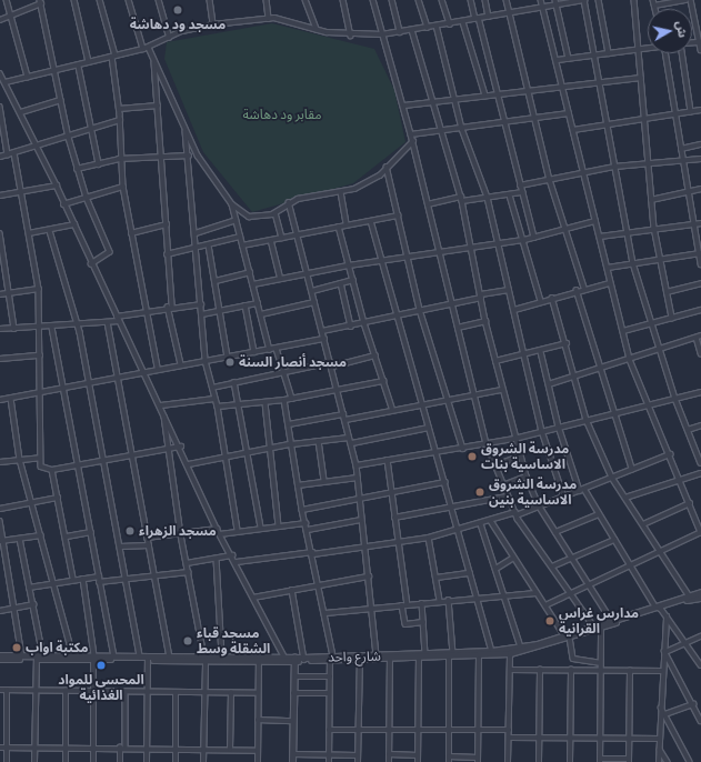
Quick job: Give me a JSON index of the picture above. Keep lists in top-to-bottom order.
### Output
{
  "streets": {
    "street": ["شارع واحد"]
  },
  "parks": ["مقابر ود دهاشة"],
  "places": [
    "مسجد ود دهاشة",
    "مسجد أنصار السنة",
    "مدرسة الشروق الاساسية بنات",
    "مدرسة الشروق الاساسية بنين",
    "مسجد الزهراء",
    "مدارس غراس القرانية",
    "مسجد قباء الشقلة وسط",
    "مكتبة اواب",
    "المحسي للمواد الغذائية"
  ],
  "north": "right"
}
